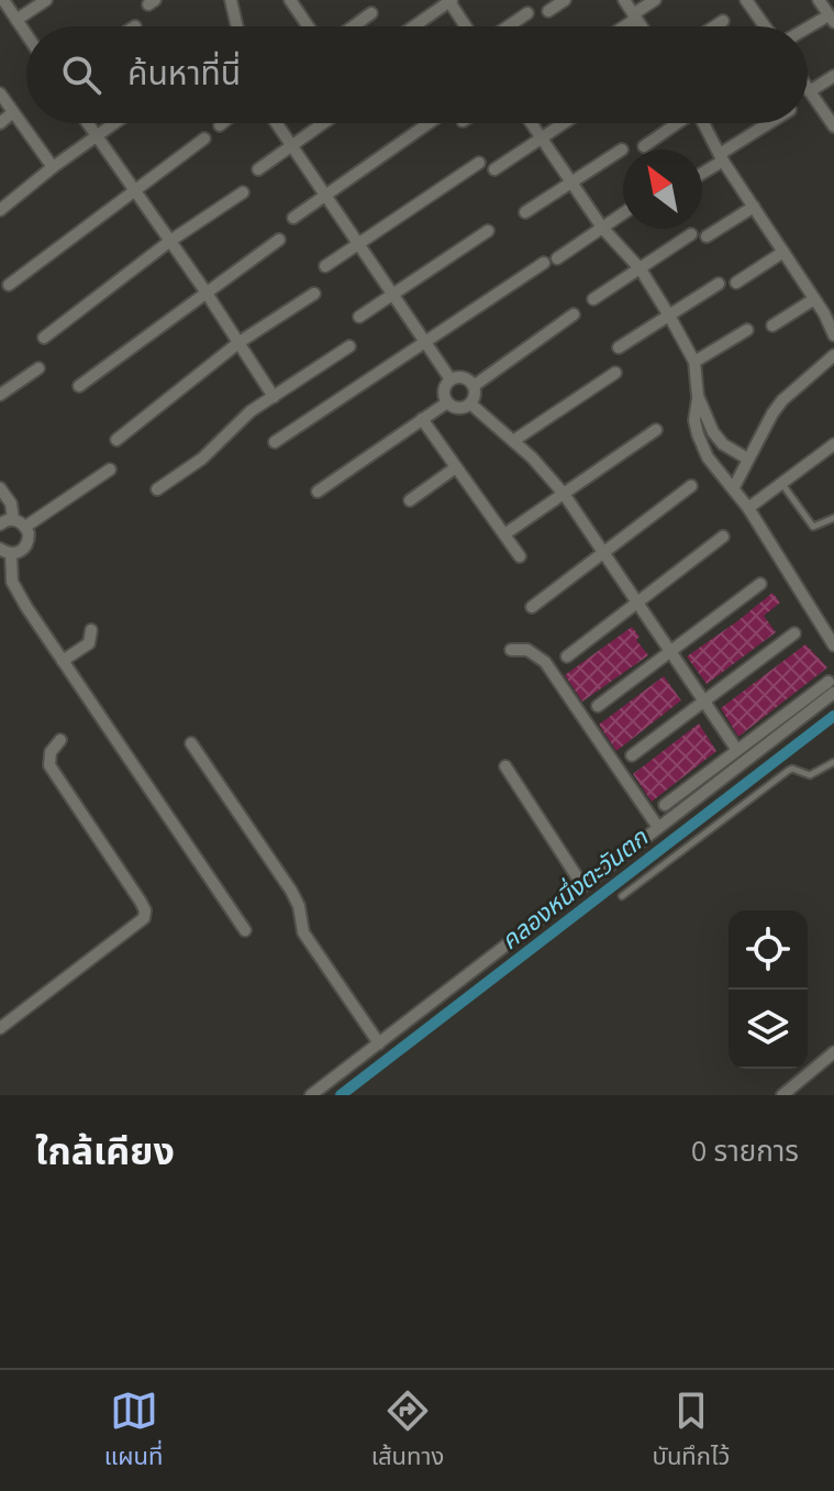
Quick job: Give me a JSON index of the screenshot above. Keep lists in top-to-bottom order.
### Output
{
  "water": ["คลองหนึ่งตะวันตก"],
  "north": "top left",
  "page": {
    "search": "ค้นหาที่นี่",
    "heading": ["ใกล้เคียง", "0 รายการ"],
    "nav": ["แผนที่", "เส้นทาง", "บันทึกไว้"]
  }
}
